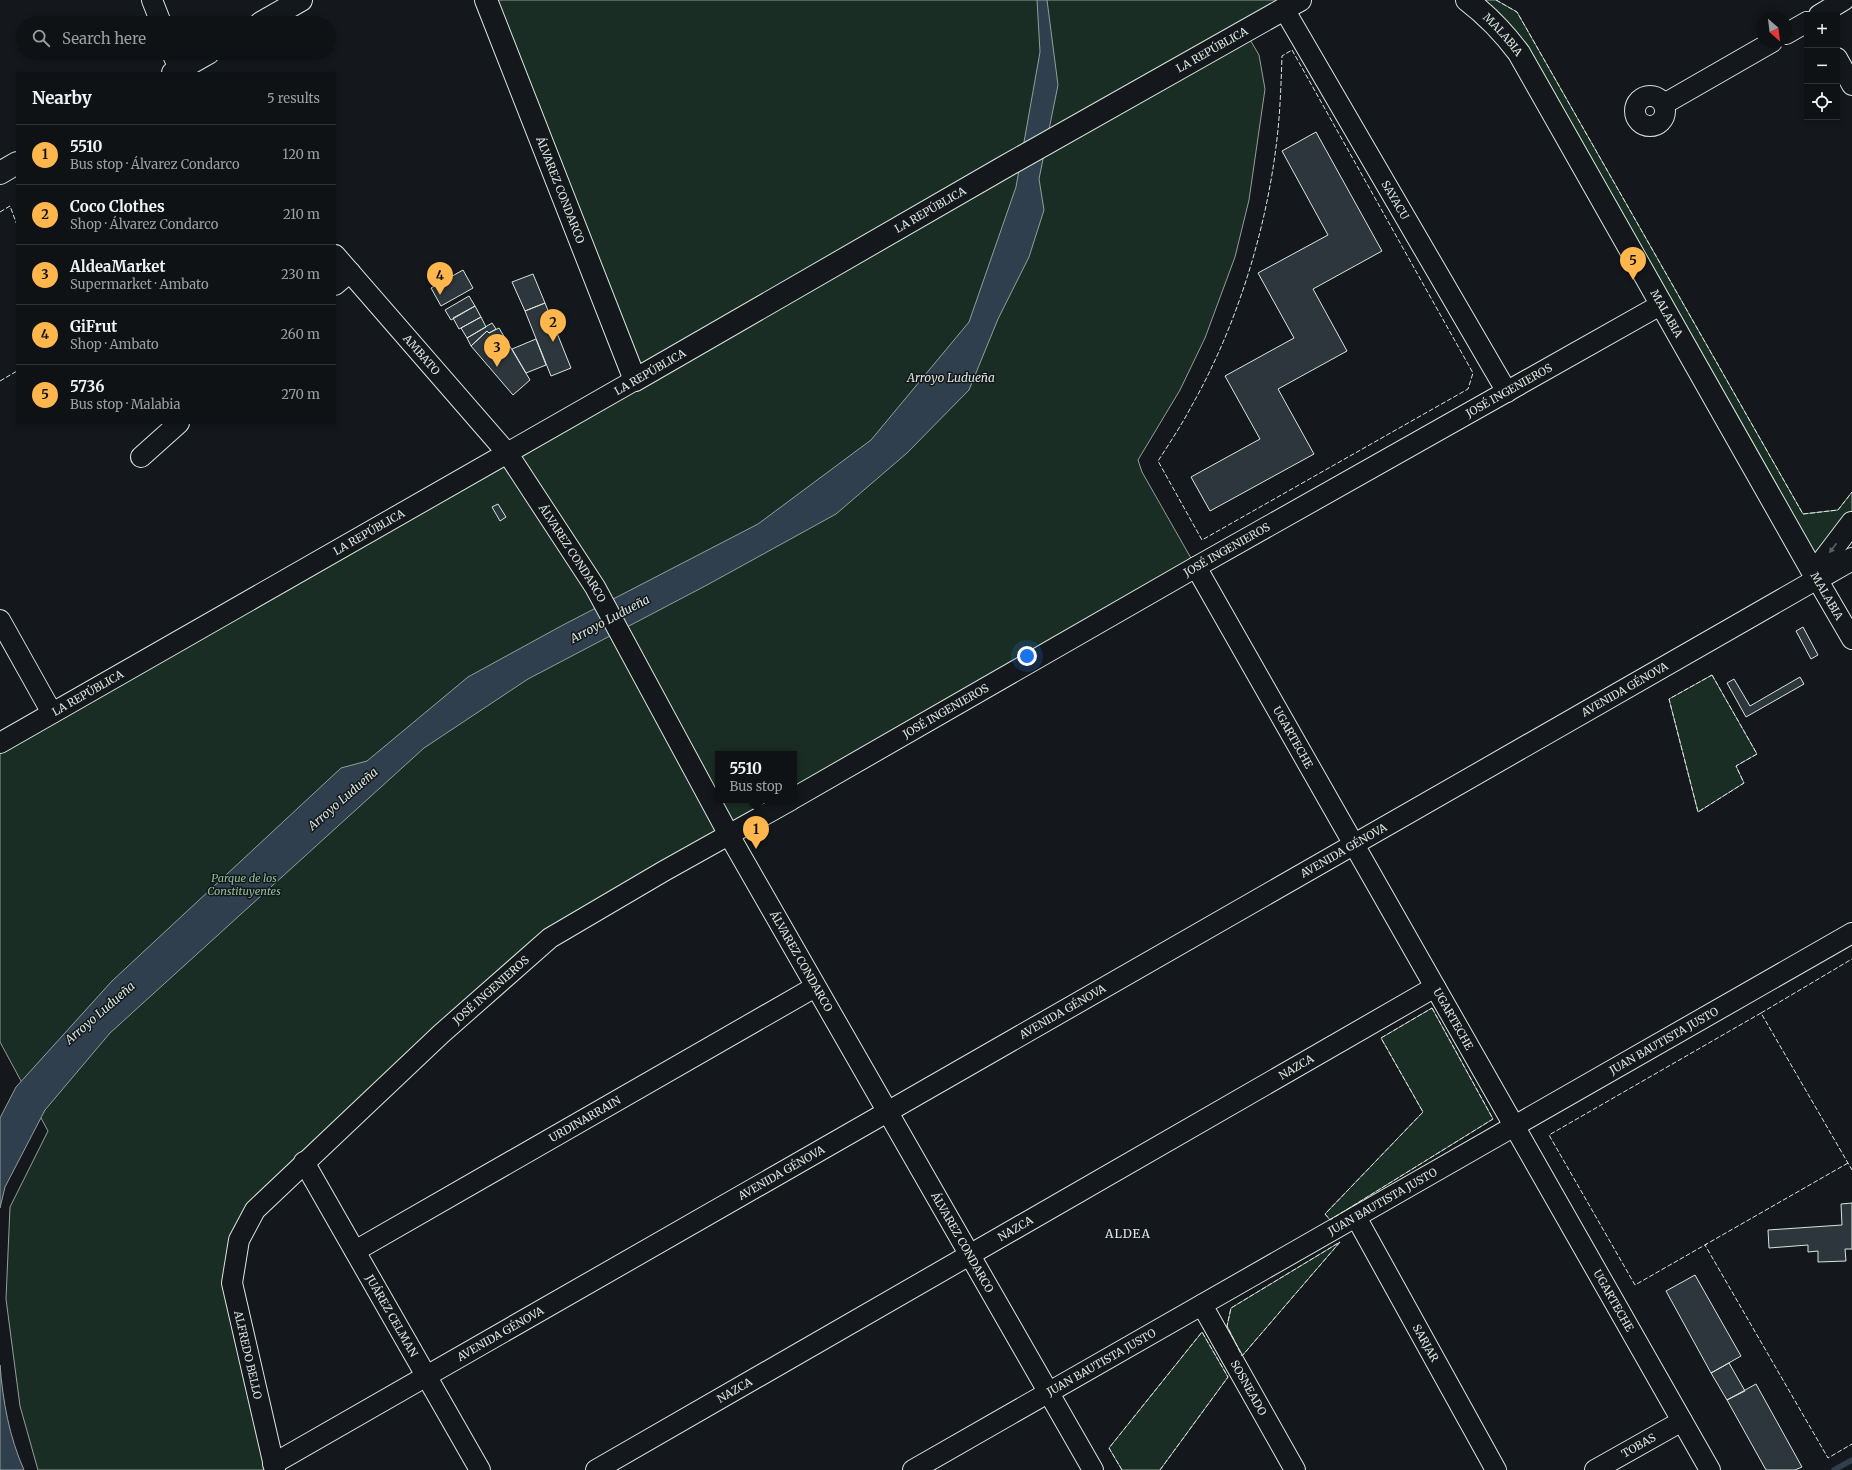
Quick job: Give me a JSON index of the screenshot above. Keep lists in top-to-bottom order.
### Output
{
  "streets": {
    "main road": [
      "MALABIA",
      "LA REPÚBLICA",
      "ÁLVAREZ CONDARCO",
      "AVENIDA GÉNOVA"
    ],
    "street": [
      "SAYACU",
      "AMBATO",
      "JOSÉ INGENIEROS",
      "UGARTECHE",
      "JUAN BAUTISTA JUSTO",
      "NAZCA",
      "URDINARRAIN",
      "JUÁREZ CELMAN",
      "SARJAR",
      "ALFREDO BELLO",
      "SOSNEADO",
      "TOBAS"
    ]
  },
  "crossings": [
    ["MALABIA", "JOSÉ INGENIEROS"],
    ["MALABIA", "AVENIDA GÉNOVA"],
    ["LA REPÚBLICA", "ÁLVAREZ CONDARCO"],
    ["LA REPÚBLICA", "SAYACU"],
    ["LA REPÚBLICA", "AMBATO"],
    ["ÁLVAREZ CONDARCO", "AMBATO"],
    ["ÁLVAREZ CONDARCO", "JOSÉ INGENIEROS"],
    ["ÁLVAREZ CONDARCO", "AVENIDA GÉNOVA"],
    ["ÁLVAREZ CONDARCO", "JUAN BAUTISTA JUSTO"],
    ["ÁLVAREZ CONDARCO", "NAZCA"],
    ["ÁLVAREZ CONDARCO", "URDINARRAIN"],
    ["SAYACU", "JOSÉ INGENIEROS"],
    ["JOSÉ INGENIEROS", "UGARTECHE"],
    ["JOSÉ INGENIEROS", "JUÁREZ CELMAN"],
    ["JOSÉ INGENIEROS", "ALFREDO BELLO"],
    ["AVENIDA GÉNOVA", "UGARTECHE"],
    ["AVENIDA GÉNOVA", "JUÁREZ CELMAN"],
    ["AVENIDA GÉNOVA", "ALFREDO BELLO"],
    ["UGARTECHE", "JUAN BAUTISTA JUSTO"],
    ["UGARTECHE", "NAZCA"],
    ["UGARTECHE", "TOBAS"],
    ["JUAN BAUTISTA JUSTO", "SARJAR"],
    ["JUAN BAUTISTA JUSTO", "SOSNEADO"],
    ["URDINARRAIN", "JUÁREZ CELMAN"]
  ],
  "districts": ["ALDEA"],
  "water": ["Arroyo Ludueña"],
  "parks": ["Parque de los Constituyentes"],
  "north": "bottom right",
  "page": {
    "map_buttons": ["+", "−"],
    "search": "Search here",
    "heading": ["Nearby", "5 results"],
    "list": [
      {
        "mark": "1",
        "name": "5510",
        "note": "Bus stop · Álvarez Condarco",
        "value": "120 m"
      },
      {
        "mark": "2",
        "name": "Coco Clothes",
        "note": "Shop · Álvarez Condarco",
        "value": "210 m"
      },
      {
        "mark": "3",
        "name": "AldeaMarket",
        "note": "Supermarket · Ambato",
        "value": "230 m"
      },
      {
        "mark": "4",
        "name": "GiFrut",
        "note": "Shop · Ambato",
        "value": "260 m"
      },
      {
        "mark": "5",
        "name": "5736",
        "note": "Bus stop · Malabia",
        "value": "270 m"
      }
    ],
    "pins": [
      "5",
      "4",
      "2",
      "3",
      "1"
    ],
    "popup": ["5510", "Bus stop"]
  }
}
